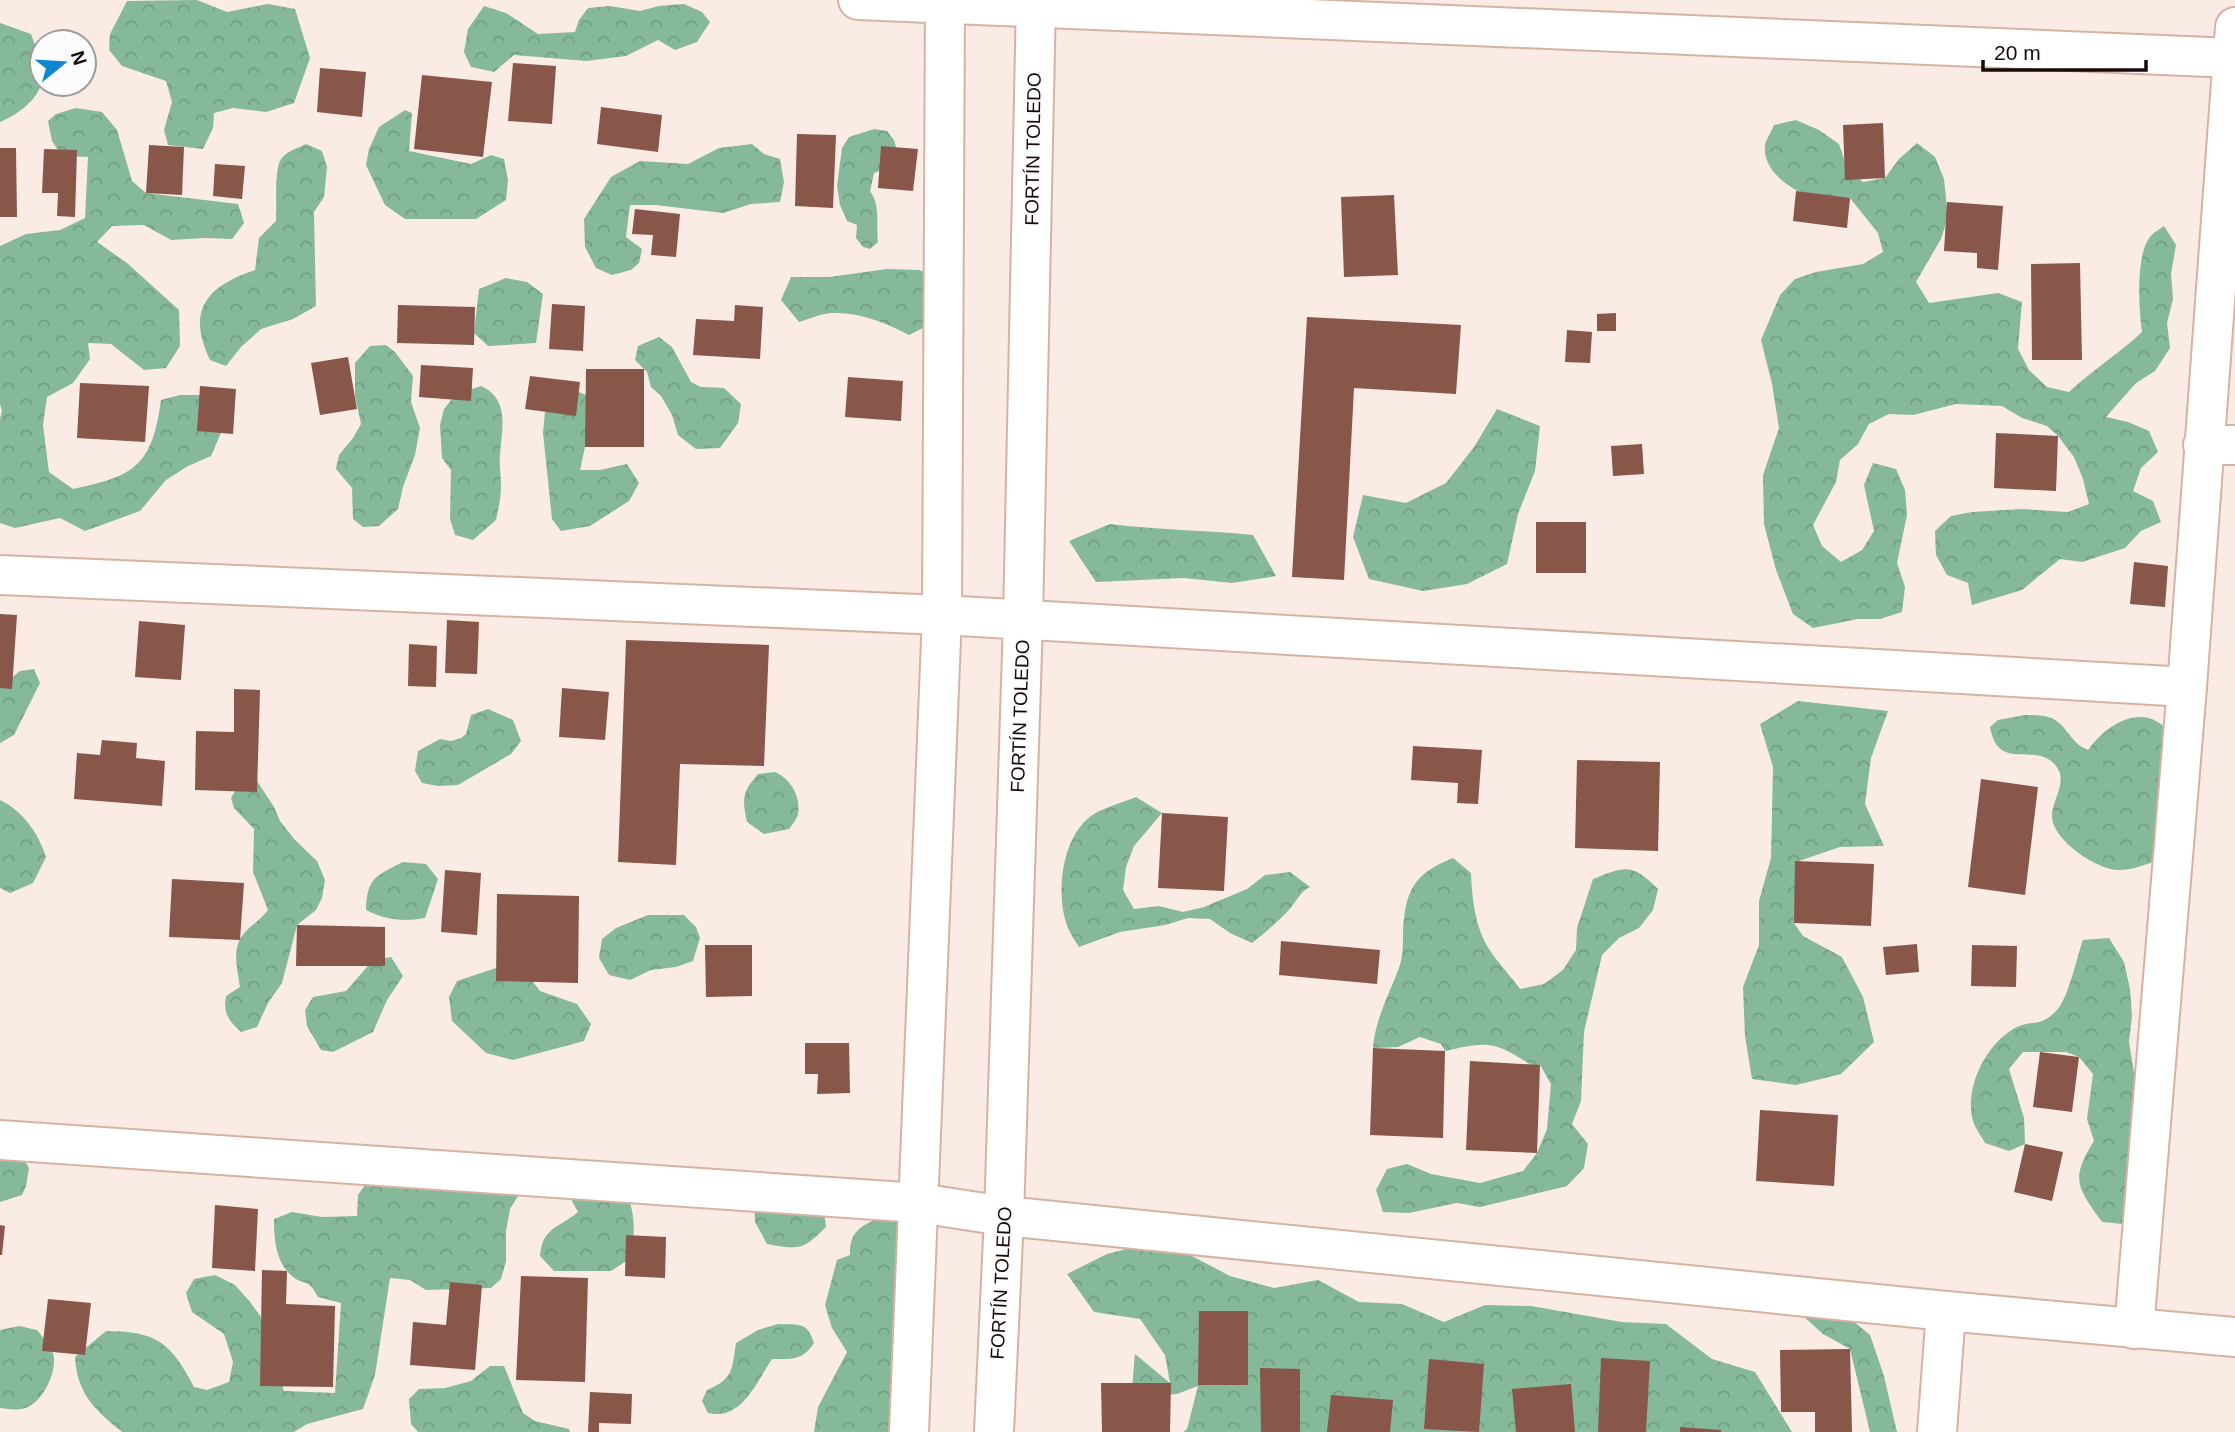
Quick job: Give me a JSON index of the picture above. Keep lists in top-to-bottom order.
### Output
{
  "streets": {
    "street": ["FORTÍN TOLEDO"]
  },
  "scale_bar": "20 m",
  "north": "right"
}
